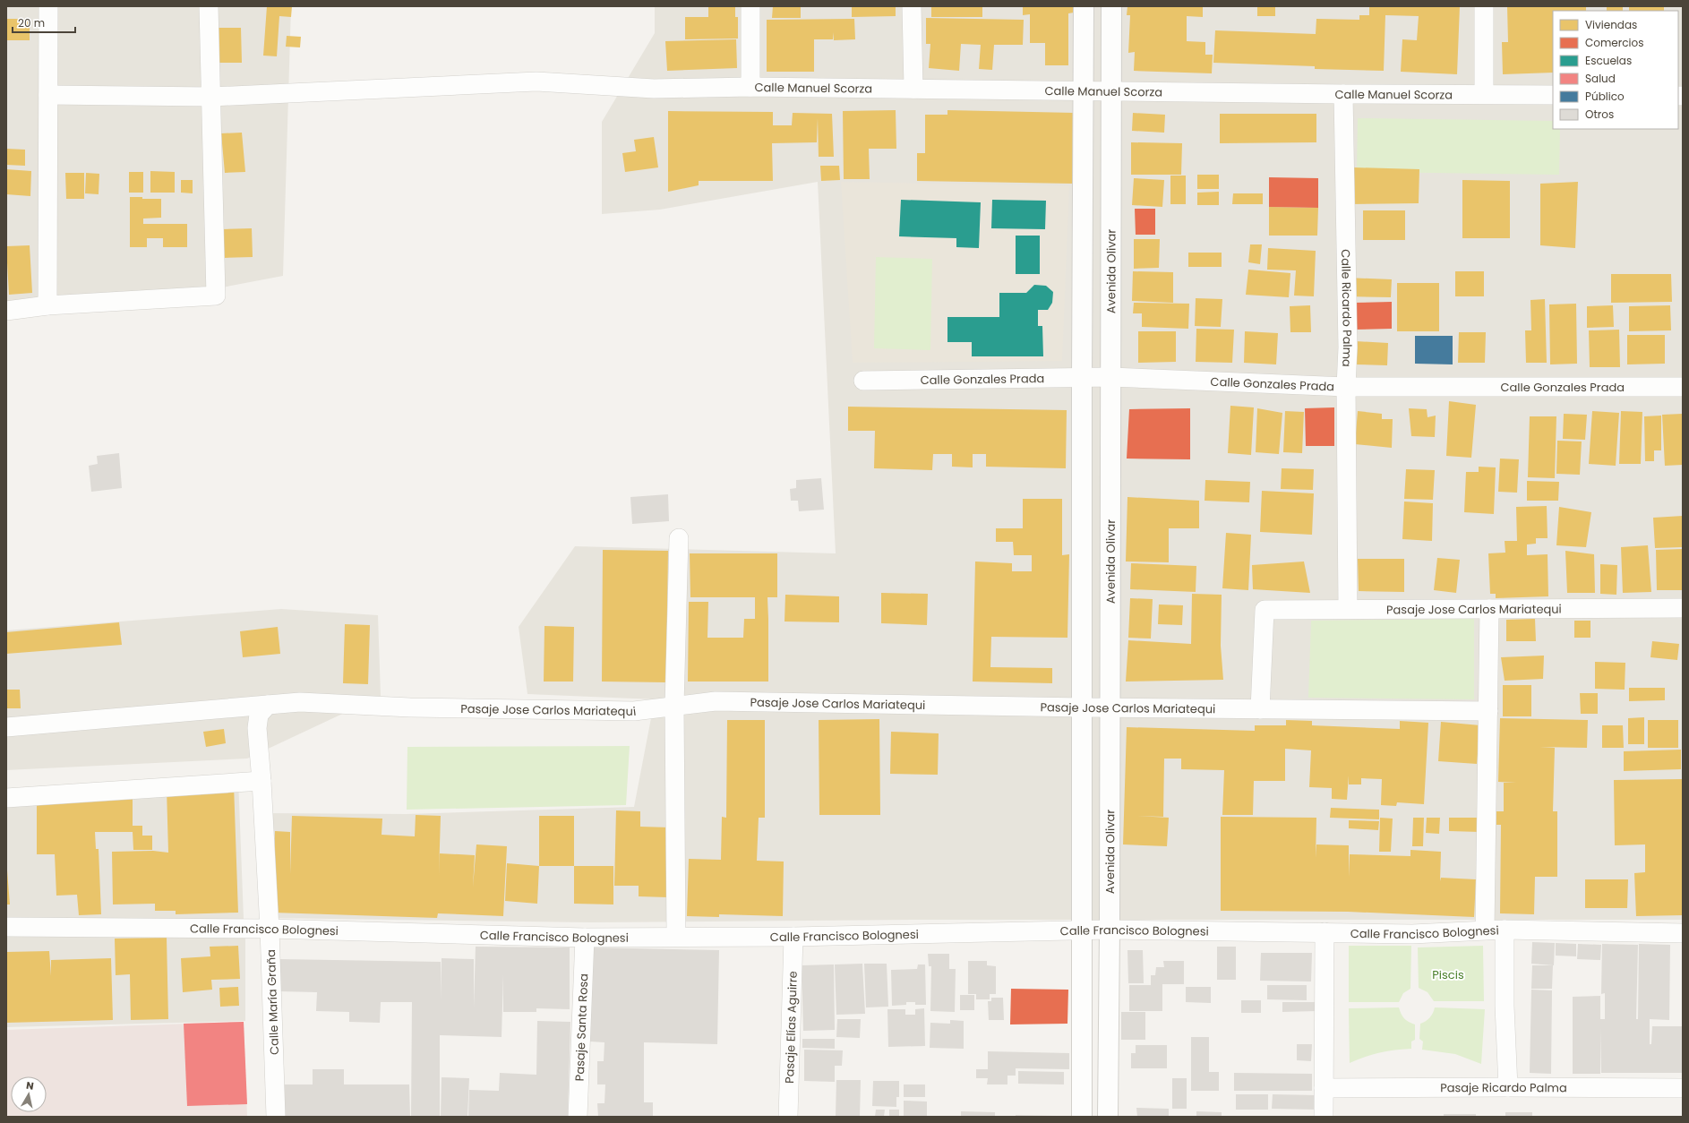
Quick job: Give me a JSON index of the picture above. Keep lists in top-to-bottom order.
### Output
{
  "streets": {
    "street": [
      "Calle Manuel Scorza",
      "Avenida Olivar",
      "Calle Ricardo Palma",
      "Calle Gonzales Prada",
      "Pasaje Jose Carlos Mariatequi",
      "Calle Francisco Bolognesi",
      "Calle María Graña",
      "Pasaje Santa Rosa",
      "Pasaje Elías Aguirre",
      "Pasaje Ricardo Palma"
    ]
  },
  "crossings": [
    ["Calle Manuel Scorza", "Avenida Olivar"],
    ["Calle Manuel Scorza", "Calle Ricardo Palma"],
    ["Avenida Olivar", "Calle Gonzales Prada"],
    ["Avenida Olivar", "Pasaje Jose Carlos Mariatequi"],
    ["Avenida Olivar", "Calle Francisco Bolognesi"],
    ["Calle Ricardo Palma", "Calle Gonzales Prada"],
    ["Calle Ricardo Palma", "Pasaje Jose Carlos Mariatequi"],
    ["Calle Francisco Bolognesi", "Calle María Graña"],
    ["Calle Francisco Bolognesi", "Pasaje Santa Rosa"],
    ["Calle Francisco Bolognesi", "Pasaje Elías Aguirre"]
  ],
  "parks": ["Piscis"],
  "legend": [
    "Viviendas",
    "Comercios",
    "Escuelas",
    "Salud",
    "Público",
    "Otros"
  ],
  "scale_bar": "20 m",
  "north": "top"
}
